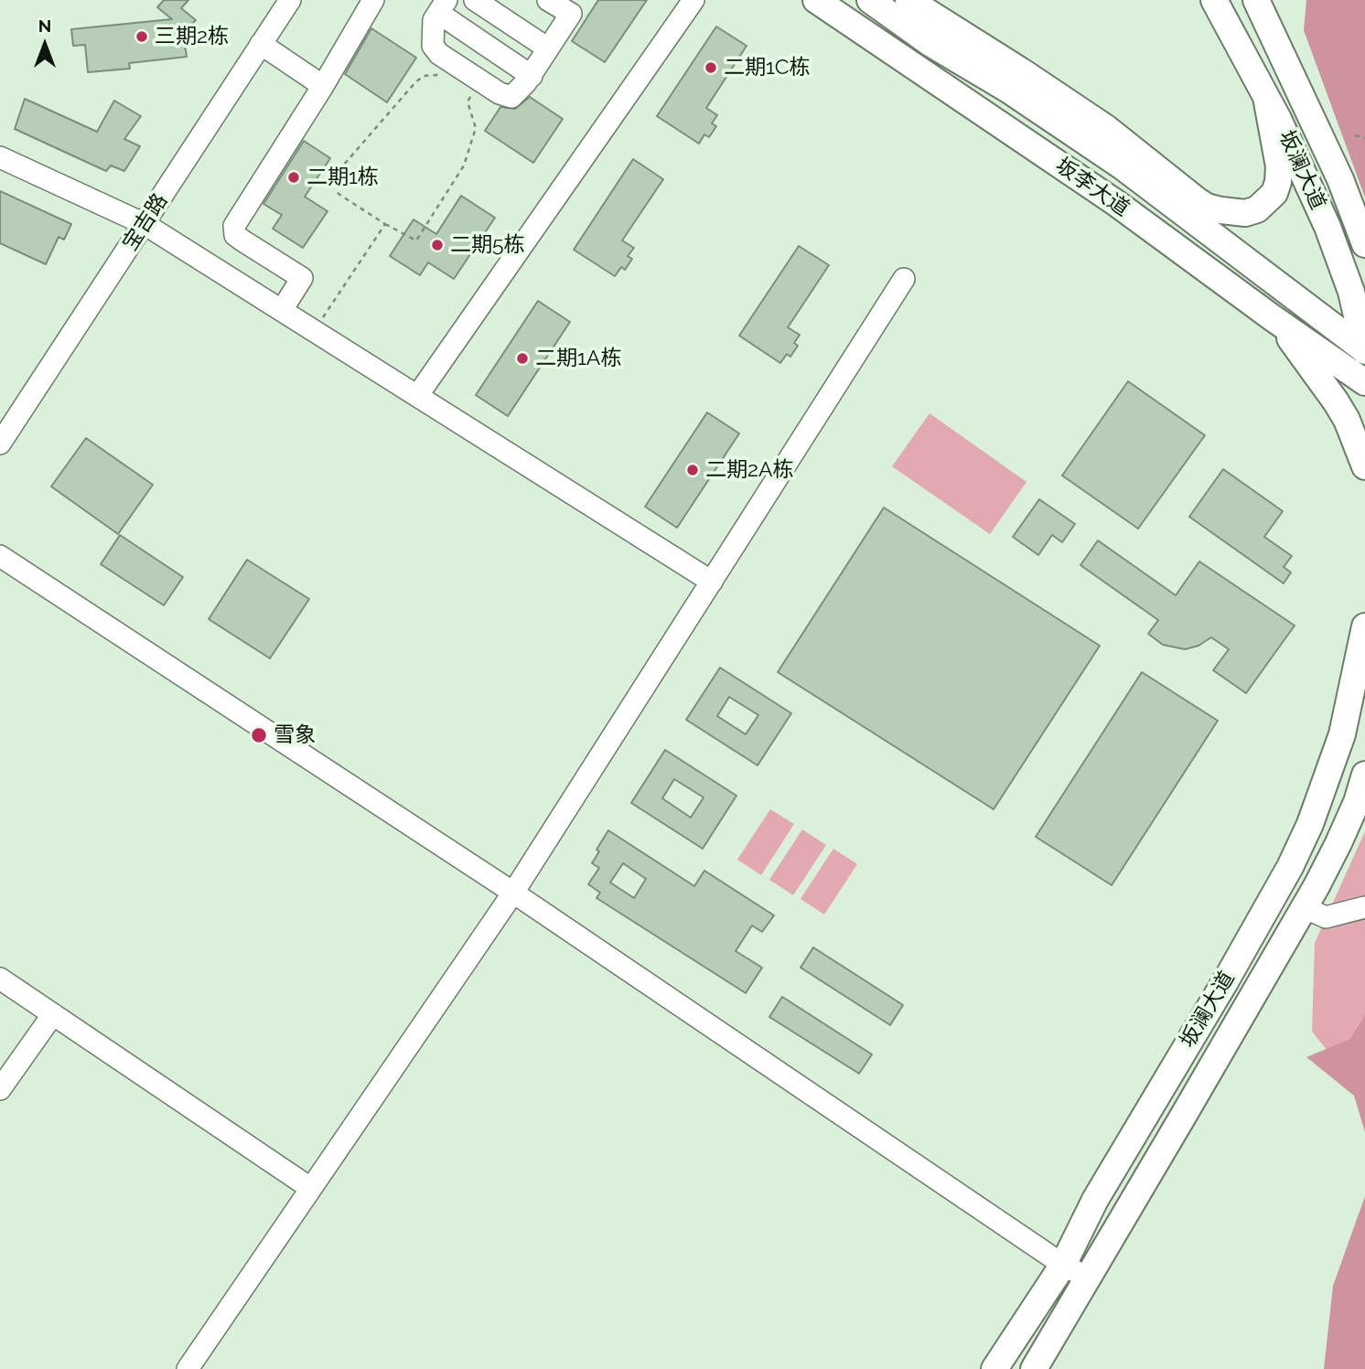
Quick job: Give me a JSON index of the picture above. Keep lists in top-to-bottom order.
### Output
{
  "streets": {
    "main road": ["坂澜大道", "坂李大道"],
    "street": ["宝吉路"]
  },
  "crossings": [
    ["坂澜大道", "坂李大道"]
  ],
  "places": [
    "三期2栋",
    "二期1C栋",
    "二期1栋",
    "二期5栋",
    "二期1A栋",
    "二期2A栋",
    "雪象"
  ],
  "north": "top"
}
